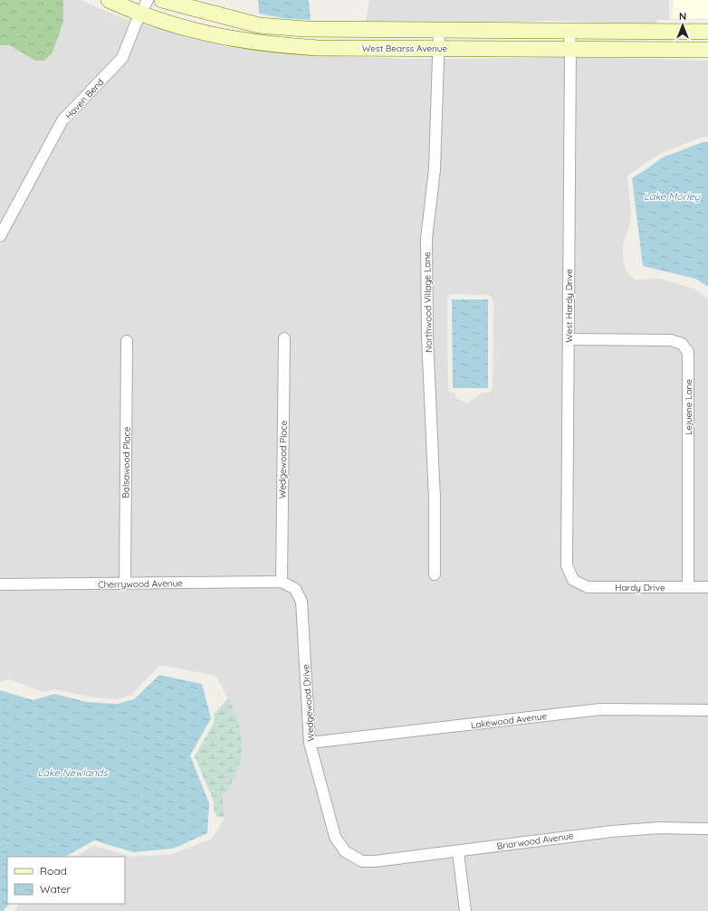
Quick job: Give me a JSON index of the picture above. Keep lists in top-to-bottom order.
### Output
{
  "streets": {
    "main road": ["West Bearss Avenue"],
    "street": [
      "Haven Bend",
      "Northwood Village Lane",
      "West Hardy Drive",
      "Lejuene Lane",
      "Wedgewood Place",
      "Balsawood Place",
      "Cherrywood Avenue",
      "Hardy Drive",
      "Wedgewood Drive",
      "Lakewood Avenue",
      "Briarwood Avenue"
    ]
  },
  "crossings": [
    ["West Bearss Avenue", "Haven Bend"],
    ["West Bearss Avenue", "Northwood Village Lane"],
    ["West Bearss Avenue", "West Hardy Drive"],
    ["West Hardy Drive", "Lejuene Lane"],
    ["West Hardy Drive", "Hardy Drive"],
    ["Lejuene Lane", "Hardy Drive"],
    ["Wedgewood Place", "Cherrywood Avenue"],
    ["Wedgewood Place", "Wedgewood Drive"],
    ["Balsawood Place", "Cherrywood Avenue"],
    ["Cherrywood Avenue", "Wedgewood Drive"],
    ["Wedgewood Drive", "Lakewood Avenue"],
    ["Wedgewood Drive", "Briarwood Avenue"]
  ],
  "water": ["Lake Morley", "Lake Newlands"],
  "legend": ["Road", "Water"],
  "north": "top"
}
